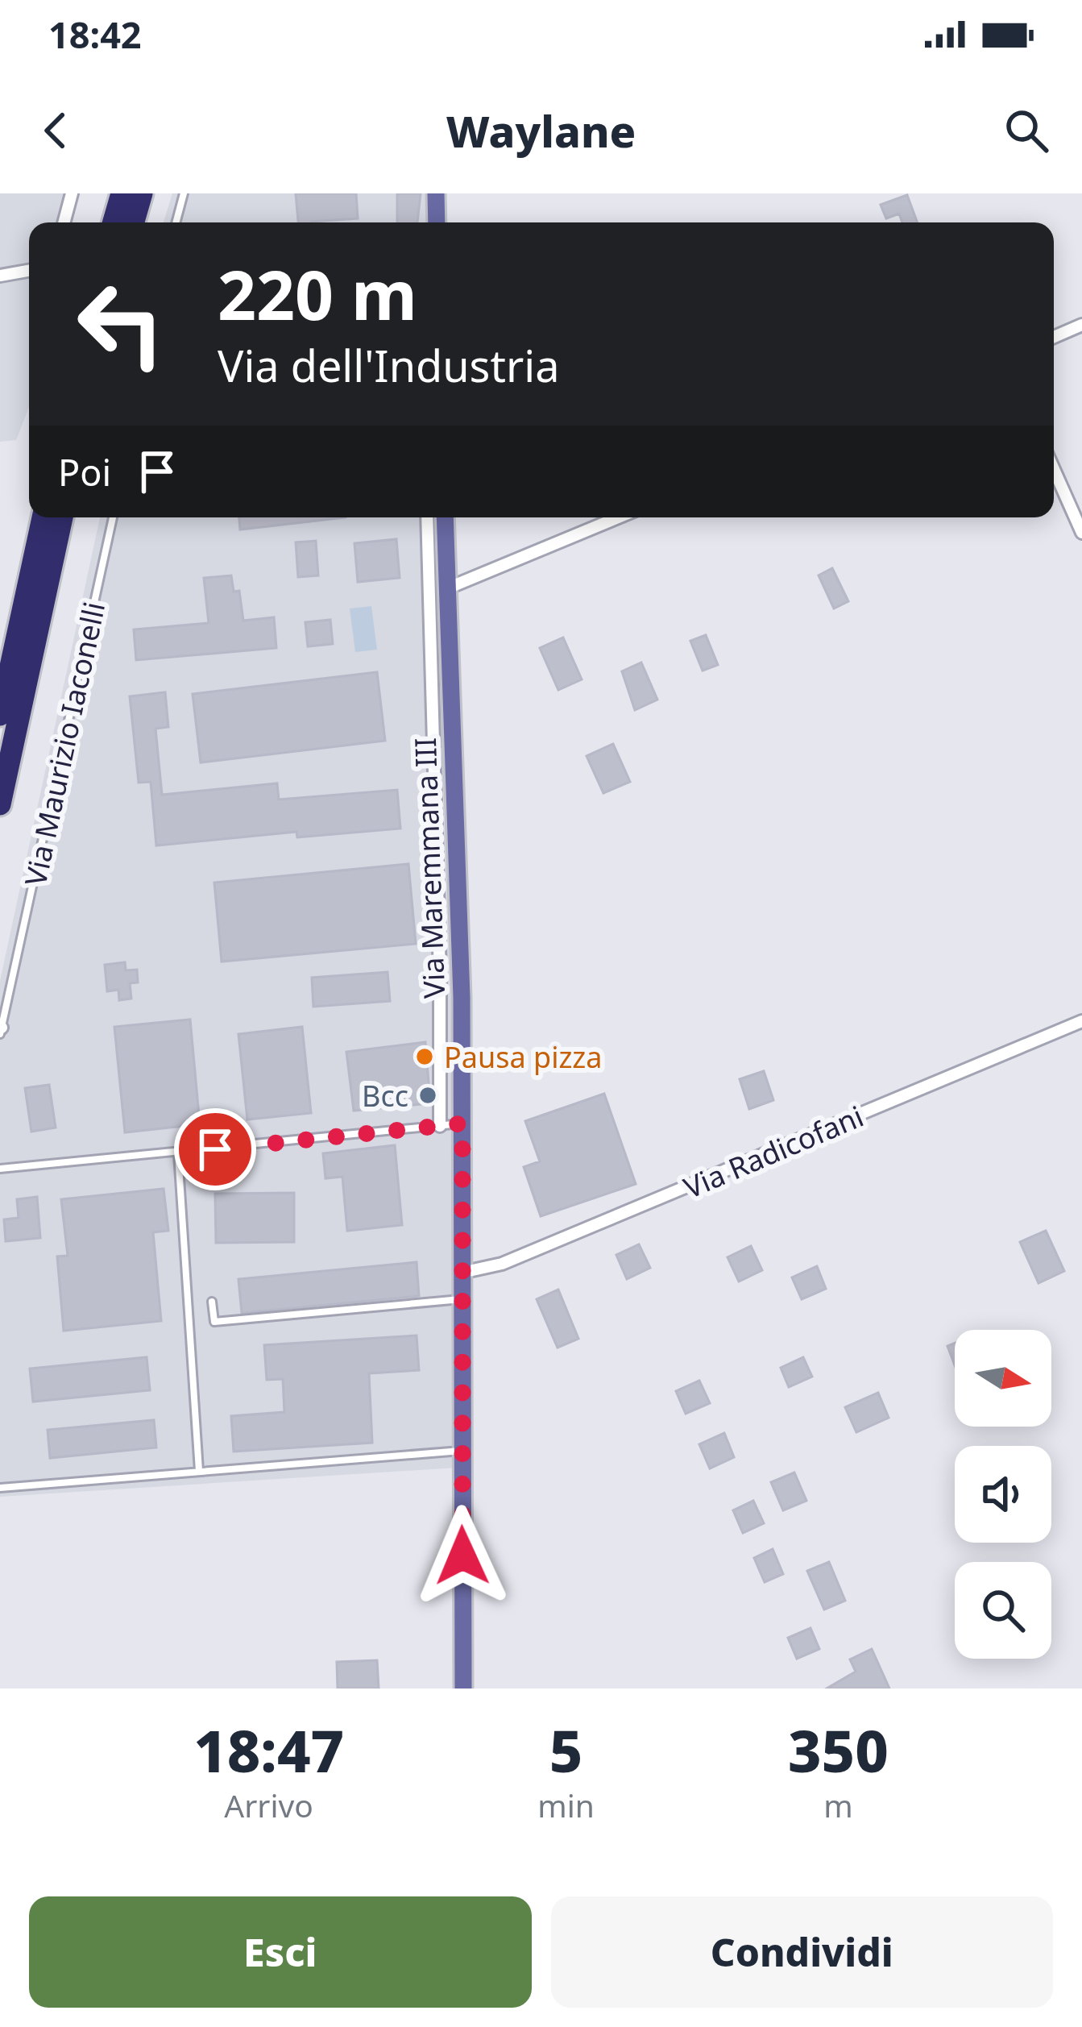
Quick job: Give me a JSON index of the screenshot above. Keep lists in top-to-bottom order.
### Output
{
  "streets": {
    "main road": ["Via Maremmana III"],
    "street": ["Via Radicofani"],
    "lane": ["Via Maurizio Iaconelli"]
  },
  "crossings": [
    ["Via Maremmana III", "Via Radicofani"]
  ],
  "places": ["Pausa pizza", "Bcc"],
  "north": "right",
  "page": {
    "status": "18:42",
    "header": "Waylane",
    "turn": ["220 m", "Via dell'Industria"],
    "then": "Poi",
    "eta": [
      "18:47",
      "Arrivo",
      "5",
      "min",
      "350",
      "m"
    ],
    "buttons": ["Esci", "Condividi"]
  }
}
